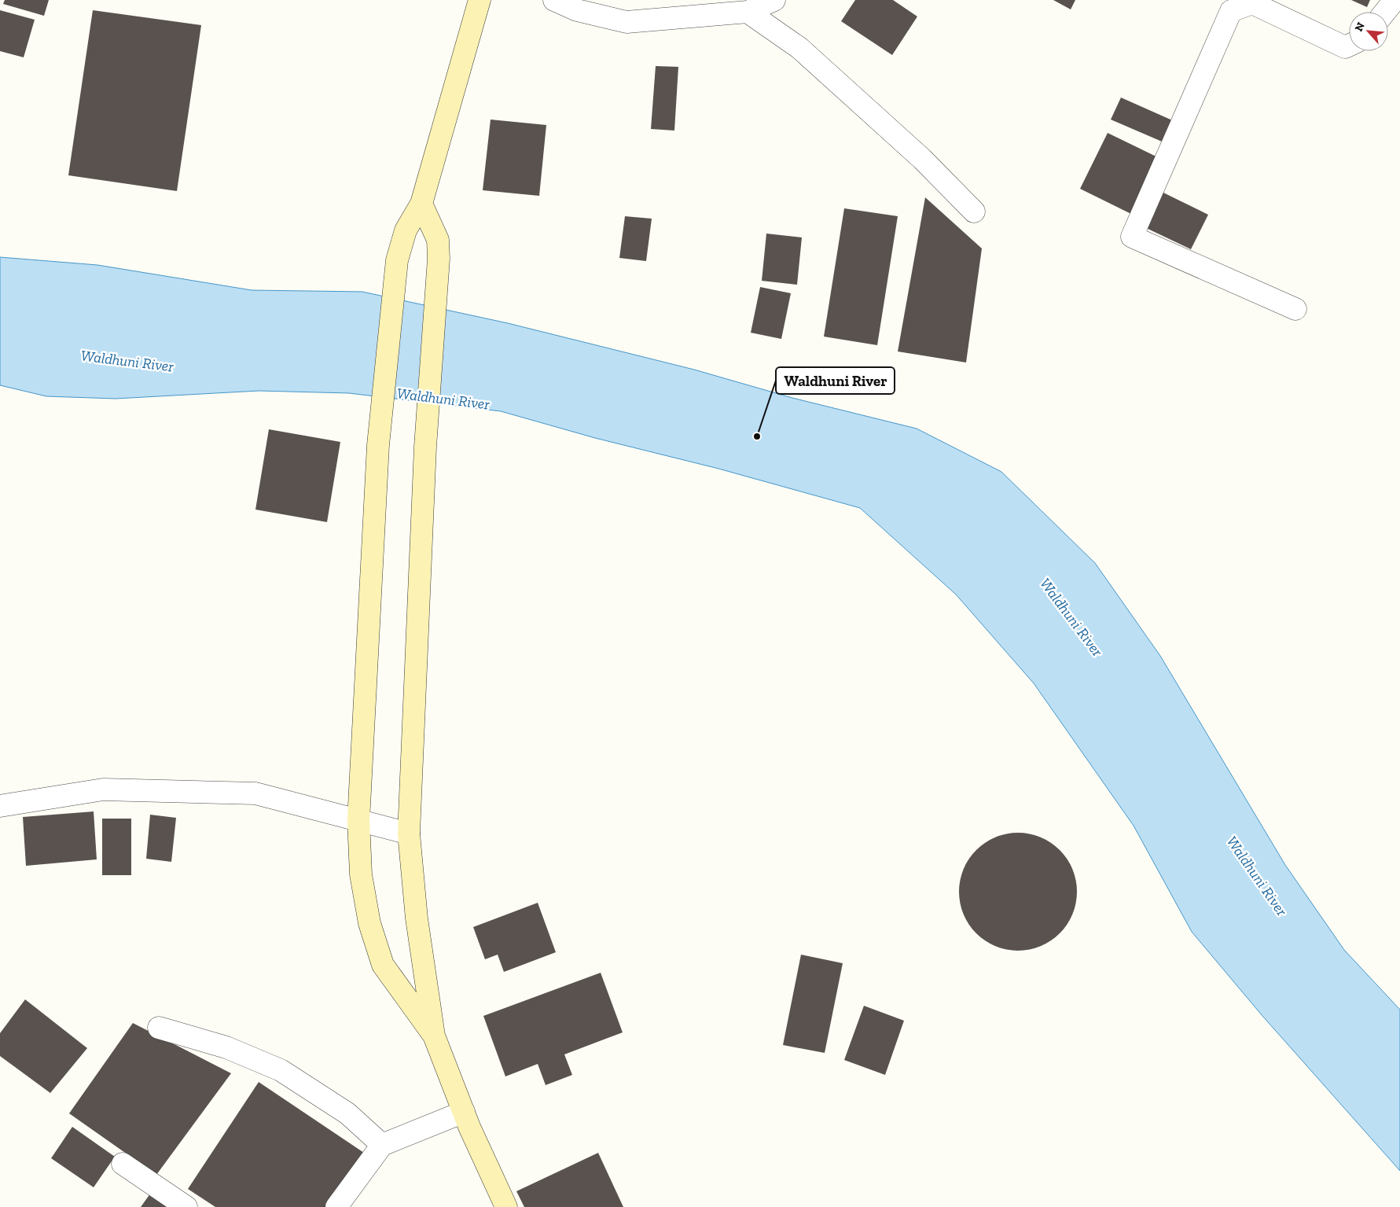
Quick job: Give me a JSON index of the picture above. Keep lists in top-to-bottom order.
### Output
{
  "water": ["Waldhuni River"],
  "places": ["Waldhuni River"],
  "north": "top left"
}
